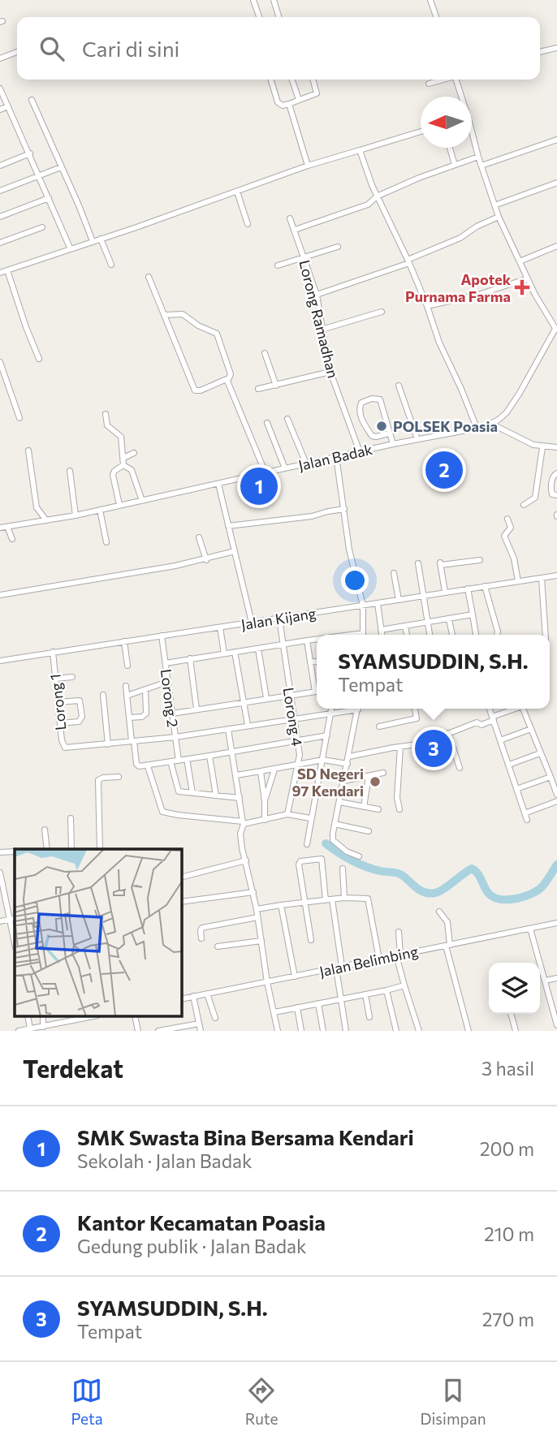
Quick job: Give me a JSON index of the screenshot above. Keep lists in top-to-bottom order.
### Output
{
  "streets": {
    "street": [
      "Lorong Ramadhan",
      "Jalan Badak",
      "Jalan Kijang",
      "Lorong 2",
      "Lorong 1",
      "Lorong 4",
      "Jalan Belimbing"
    ]
  },
  "crossings": [
    ["Lorong Ramadhan", "Jalan Badak"],
    ["Jalan Kijang", "Lorong 2"],
    ["Jalan Kijang", "Lorong 1"],
    ["Jalan Kijang", "Lorong 4"]
  ],
  "places": {
    "health": ["Apotek Purnama Farma"],
    "other": ["POLSEK Poasia", "SD Negeri 97 Kendari"]
  },
  "north": "left",
  "page": {
    "search": "Cari di sini",
    "pins": ["2", "1", "3"],
    "popup": ["SYAMSUDDIN, S.H.", "Tempat"],
    "heading": ["Terdekat", "3 hasil"],
    "list": [
      {
        "mark": "1",
        "name": "SMK Swasta Bina Bersama Kendari",
        "note": "Sekolah · Jalan Badak",
        "value": "200 m"
      },
      {
        "mark": "2",
        "name": "Kantor Kecamatan Poasia",
        "note": "Gedung publik · Jalan Badak",
        "value": "210 m"
      },
      {
        "mark": "3",
        "name": "SYAMSUDDIN, S.H.",
        "note": "Tempat",
        "value": "270 m"
      }
    ],
    "nav": ["Peta", "Rute", "Disimpan"]
  }
}
